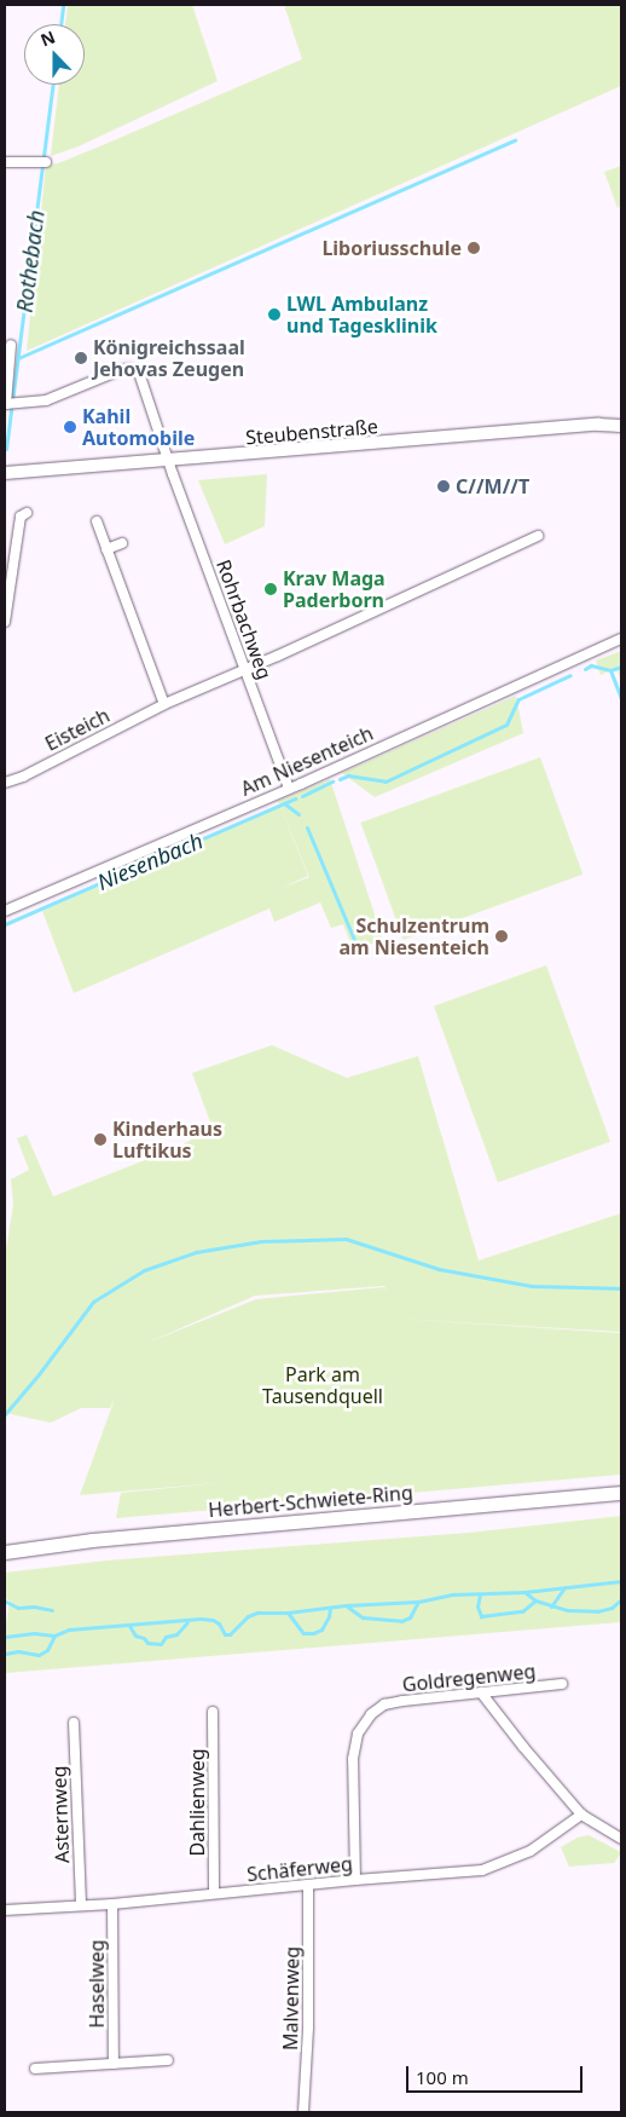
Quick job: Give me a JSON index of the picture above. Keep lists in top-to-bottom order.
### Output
{
  "streets": {
    "main road": ["Herbert-Schwiete-Ring"],
    "street": [
      "Steubenstraße",
      "Rohrbachweg",
      "Eisteich",
      "Am Niesenteich",
      "Goldregenweg",
      "Dahlienweg",
      "Asternweg",
      "Schäferweg",
      "Haselweg",
      "Malvenweg"
    ]
  },
  "crossings": [
    ["Steubenstraße", "Rohrbachweg"],
    ["Rohrbachweg", "Eisteich"],
    ["Rohrbachweg", "Am Niesenteich"],
    ["Goldregenweg", "Schäferweg"],
    ["Dahlienweg", "Schäferweg"],
    ["Asternweg", "Schäferweg"],
    ["Schäferweg", "Haselweg"],
    ["Schäferweg", "Malvenweg"]
  ],
  "water": ["Rothebach", "Niesenbach"],
  "parks": ["Park am Tausendquell"],
  "places": [
    "Liboriusschule",
    "LWL Ambulanz und Tagesklinik",
    "Königreichssaal Jehovas Zeugen",
    "Kahil Automobile",
    "C//M//T",
    "Krav Maga Paderborn",
    "Schulzentrum am Niesenteich",
    "Kinderhaus Luftikus"
  ],
  "scale_bar": "100 m",
  "north": "top"
}
